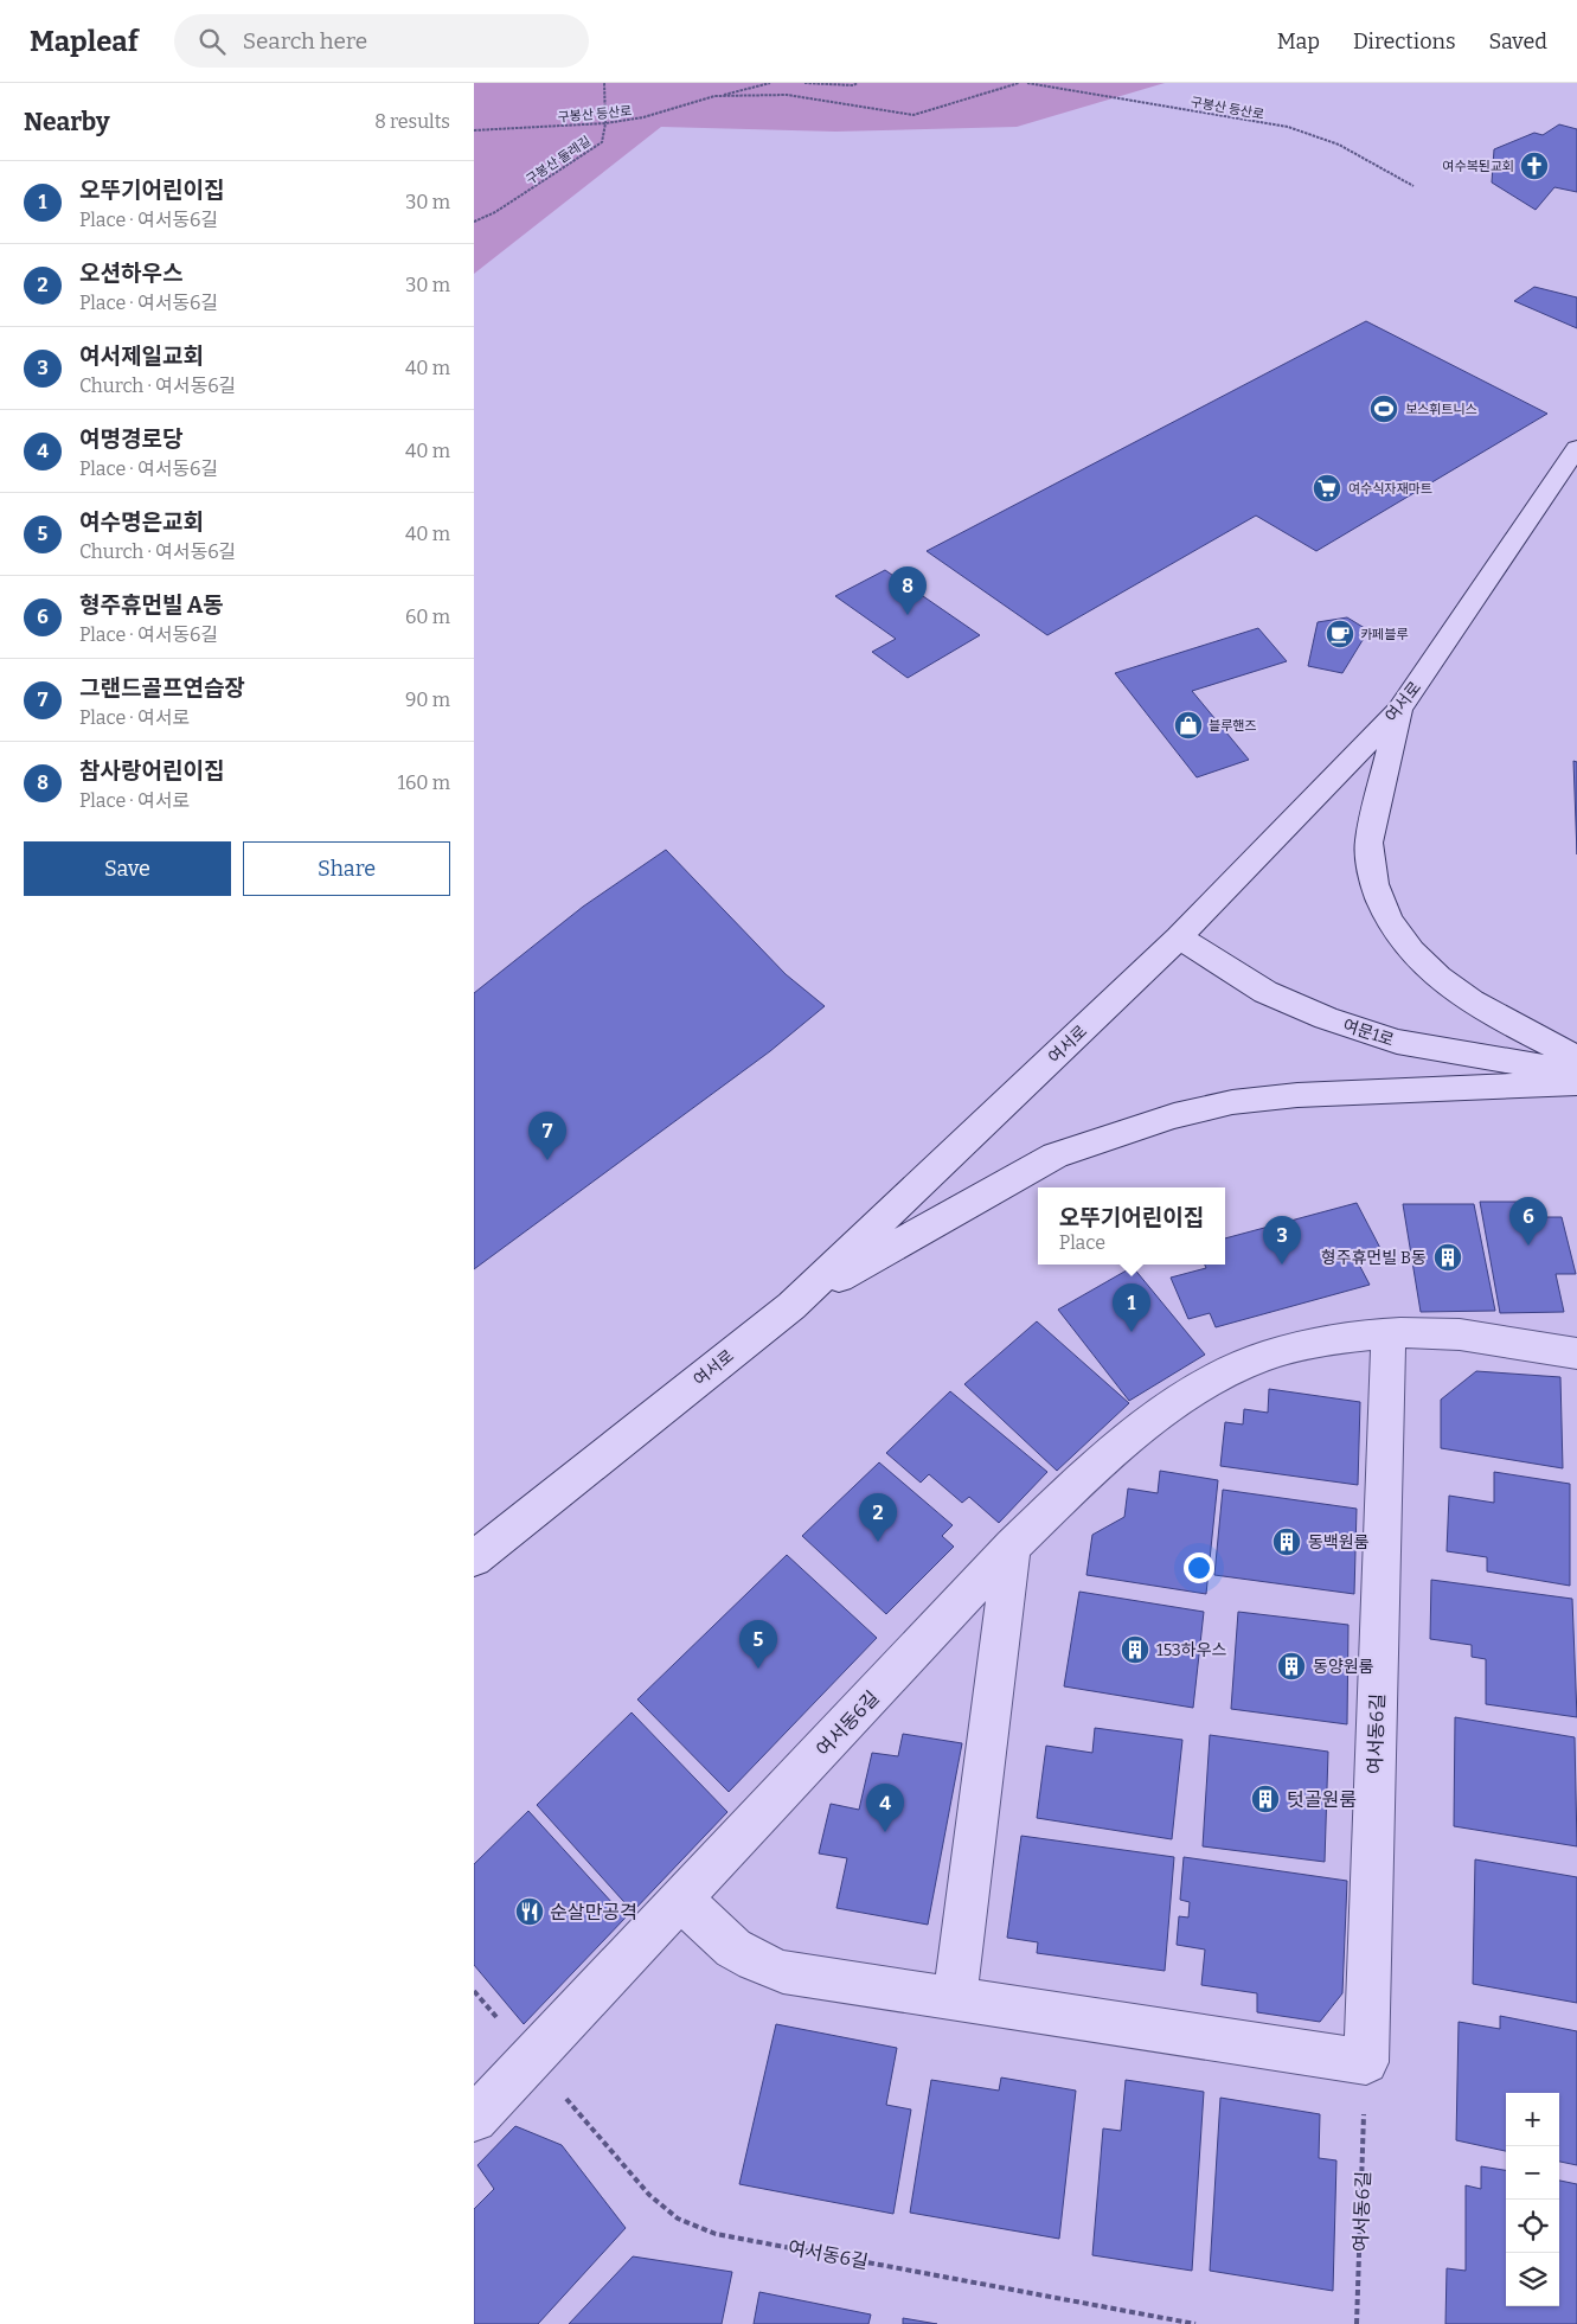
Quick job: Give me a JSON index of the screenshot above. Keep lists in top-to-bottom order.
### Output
{
  "streets": {
    "street": ["여서로", "여문1로", "여서동6길"],
    "path": ["구봉산 등산로", "구봉산 둘레길"]
  },
  "crossings": [
    ["구봉산 등산로", "구봉산 둘레길"],
    ["여서로", "여문1로"]
  ],
  "places": {
    "church": ["여수복된교회"],
    "sports": ["보스휘트니스"],
    "supermarket": ["여수식자재마트"],
    "cafe": ["카페블루"],
    "shop": ["블루핸즈"],
    "building": [
      "형주휴먼빌 B동",
      "동백원룸",
      "153하우스",
      "동양원룸",
      "텃골원룸"
    ],
    "restaurant": ["순살만공격"]
  },
  "page": {
    "header": "Mapleaf",
    "search": "Search here",
    "nav": ["Map", "Directions", "Saved"],
    "heading": ["Nearby", "8 results"],
    "list": [
      {
        "mark": "1",
        "name": "오뚜기어린이집",
        "note": "Place · 여서동6길",
        "value": "30 m"
      },
      {
        "mark": "2",
        "name": "오션하우스",
        "note": "Place · 여서동6길",
        "value": "30 m"
      },
      {
        "mark": "3",
        "name": "여서제일교회",
        "note": "Church · 여서동6길",
        "value": "40 m"
      },
      {
        "mark": "4",
        "name": "여명경로당",
        "note": "Place · 여서동6길",
        "value": "40 m"
      },
      {
        "mark": "5",
        "name": "여수명은교회",
        "note": "Church · 여서동6길",
        "value": "40 m"
      },
      {
        "mark": "6",
        "name": "형주휴먼빌 A동",
        "note": "Place · 여서동6길",
        "value": "60 m"
      },
      {
        "mark": "7",
        "name": "그랜드골프연습장",
        "note": "Place · 여서로",
        "value": "90 m"
      },
      {
        "mark": "8",
        "name": "참사랑어린이집",
        "note": "Place · 여서로",
        "value": "160 m"
      }
    ],
    "pins": [
      "8",
      "7",
      "6",
      "3",
      "1",
      "2",
      "5",
      "4"
    ],
    "buttons": ["Save", "Share"],
    "popup": ["오뚜기어린이집", "Place"],
    "map_buttons": ["+", "−"]
  }
}
